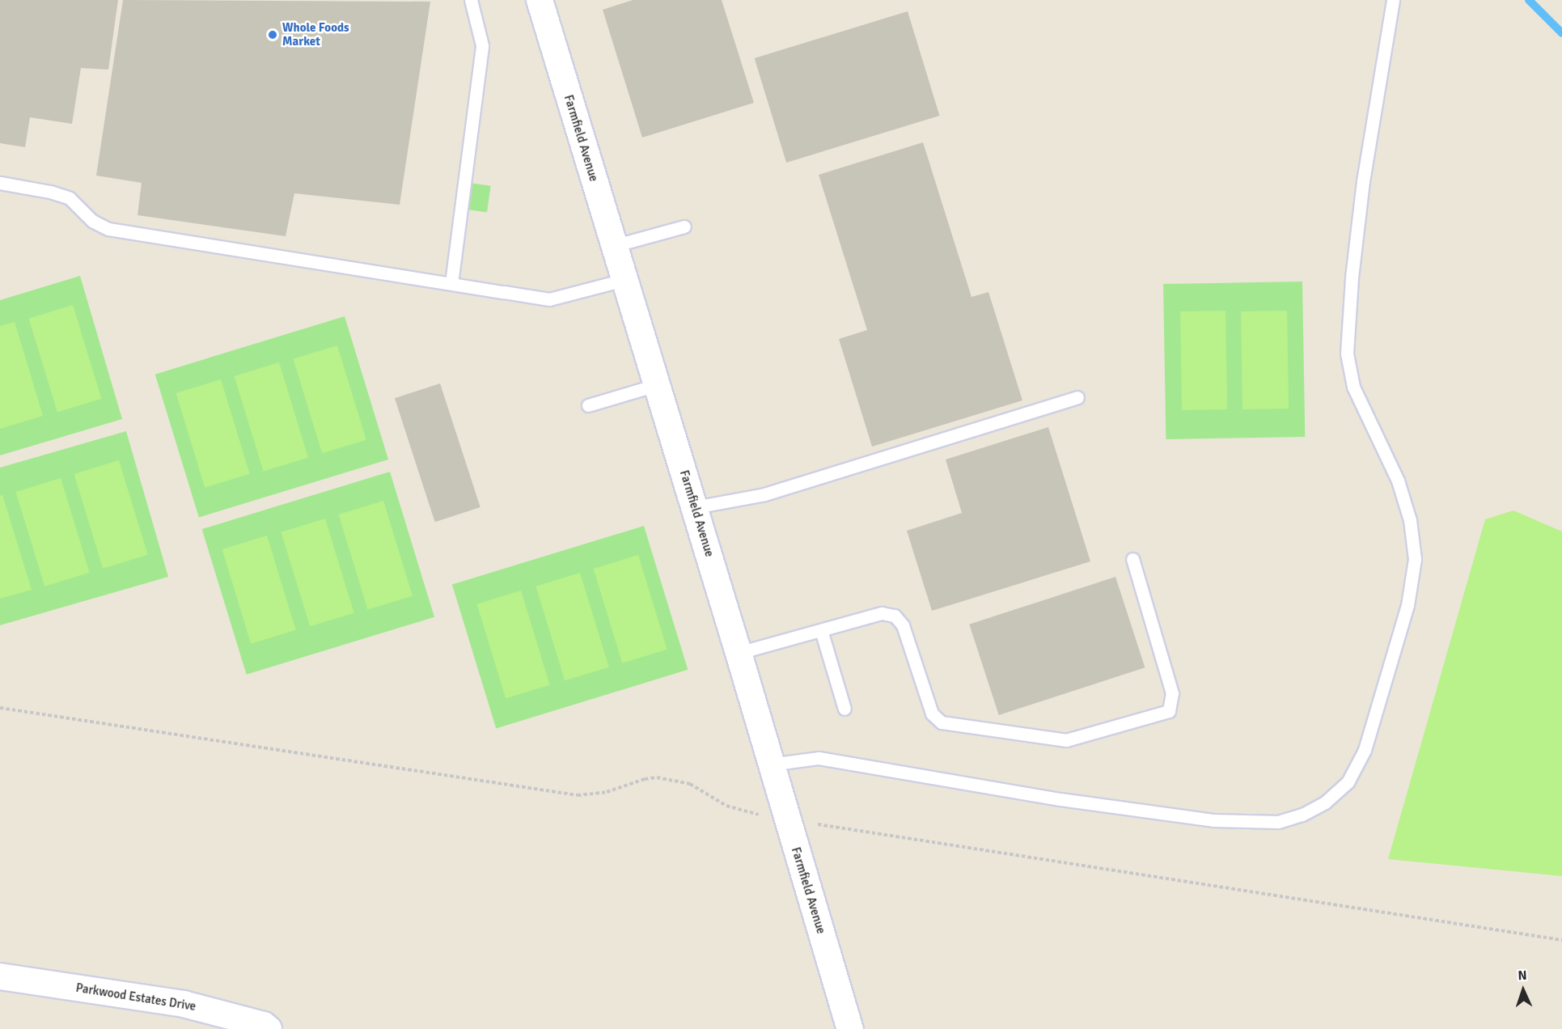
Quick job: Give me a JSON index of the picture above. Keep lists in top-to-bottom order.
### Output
{
  "streets": {
    "street": ["Farmfield Avenue", "Parkwood Estates Drive"]
  },
  "places": ["Whole Foods Market"],
  "north": "top"
}
